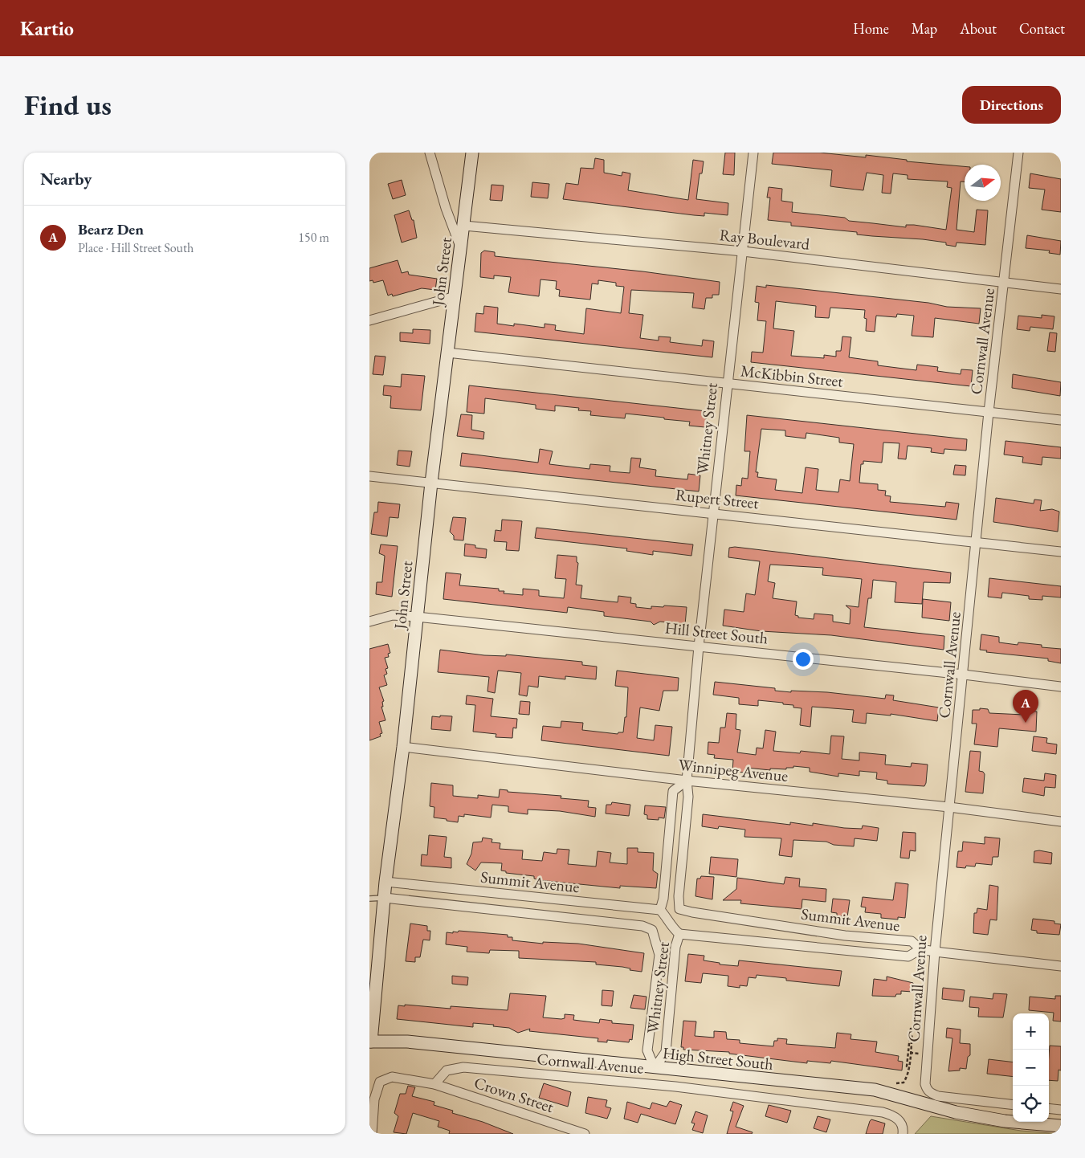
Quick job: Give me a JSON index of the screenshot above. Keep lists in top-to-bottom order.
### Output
{
  "streets": {
    "street": [
      "Ray Boulevard",
      "John Street",
      "Cornwall Avenue",
      "McKibbin Street",
      "Whitney Street",
      "Rupert Street",
      "Hill Street South",
      "Winnipeg Avenue",
      "Summit Avenue",
      "High Street South",
      "Crown Street"
    ]
  },
  "crossings": [
    ["Ray Boulevard", "John Street"],
    ["Ray Boulevard", "Cornwall Avenue"],
    ["Ray Boulevard", "Whitney Street"],
    ["John Street", "McKibbin Street"],
    ["John Street", "Rupert Street"],
    ["John Street", "Hill Street South"],
    ["John Street", "Winnipeg Avenue"],
    ["John Street", "Summit Avenue"],
    ["John Street", "High Street South"],
    ["Cornwall Avenue", "McKibbin Street"],
    ["Cornwall Avenue", "Rupert Street"],
    ["Cornwall Avenue", "Hill Street South"],
    ["Cornwall Avenue", "Winnipeg Avenue"],
    ["Cornwall Avenue", "Summit Avenue"],
    ["Cornwall Avenue", "Crown Street"],
    ["McKibbin Street", "Whitney Street"],
    ["Whitney Street", "Rupert Street"],
    ["Whitney Street", "Hill Street South"],
    ["Whitney Street", "Winnipeg Avenue"],
    ["Whitney Street", "Summit Avenue"],
    ["Whitney Street", "High Street South"]
  ],
  "north": "right",
  "page": {
    "header": "Kartio",
    "nav": [
      "Home",
      "Map",
      "About",
      "Contact"
    ],
    "buttons": "Directions",
    "title": "Find us",
    "heading": "Nearby",
    "list": [
      {
        "mark": "A",
        "name": "Bearz Den",
        "note": "Place · Hill Street South",
        "value": "150 m"
      }
    ],
    "pins": "A",
    "map_buttons": ["+", "−"]
  }
}
